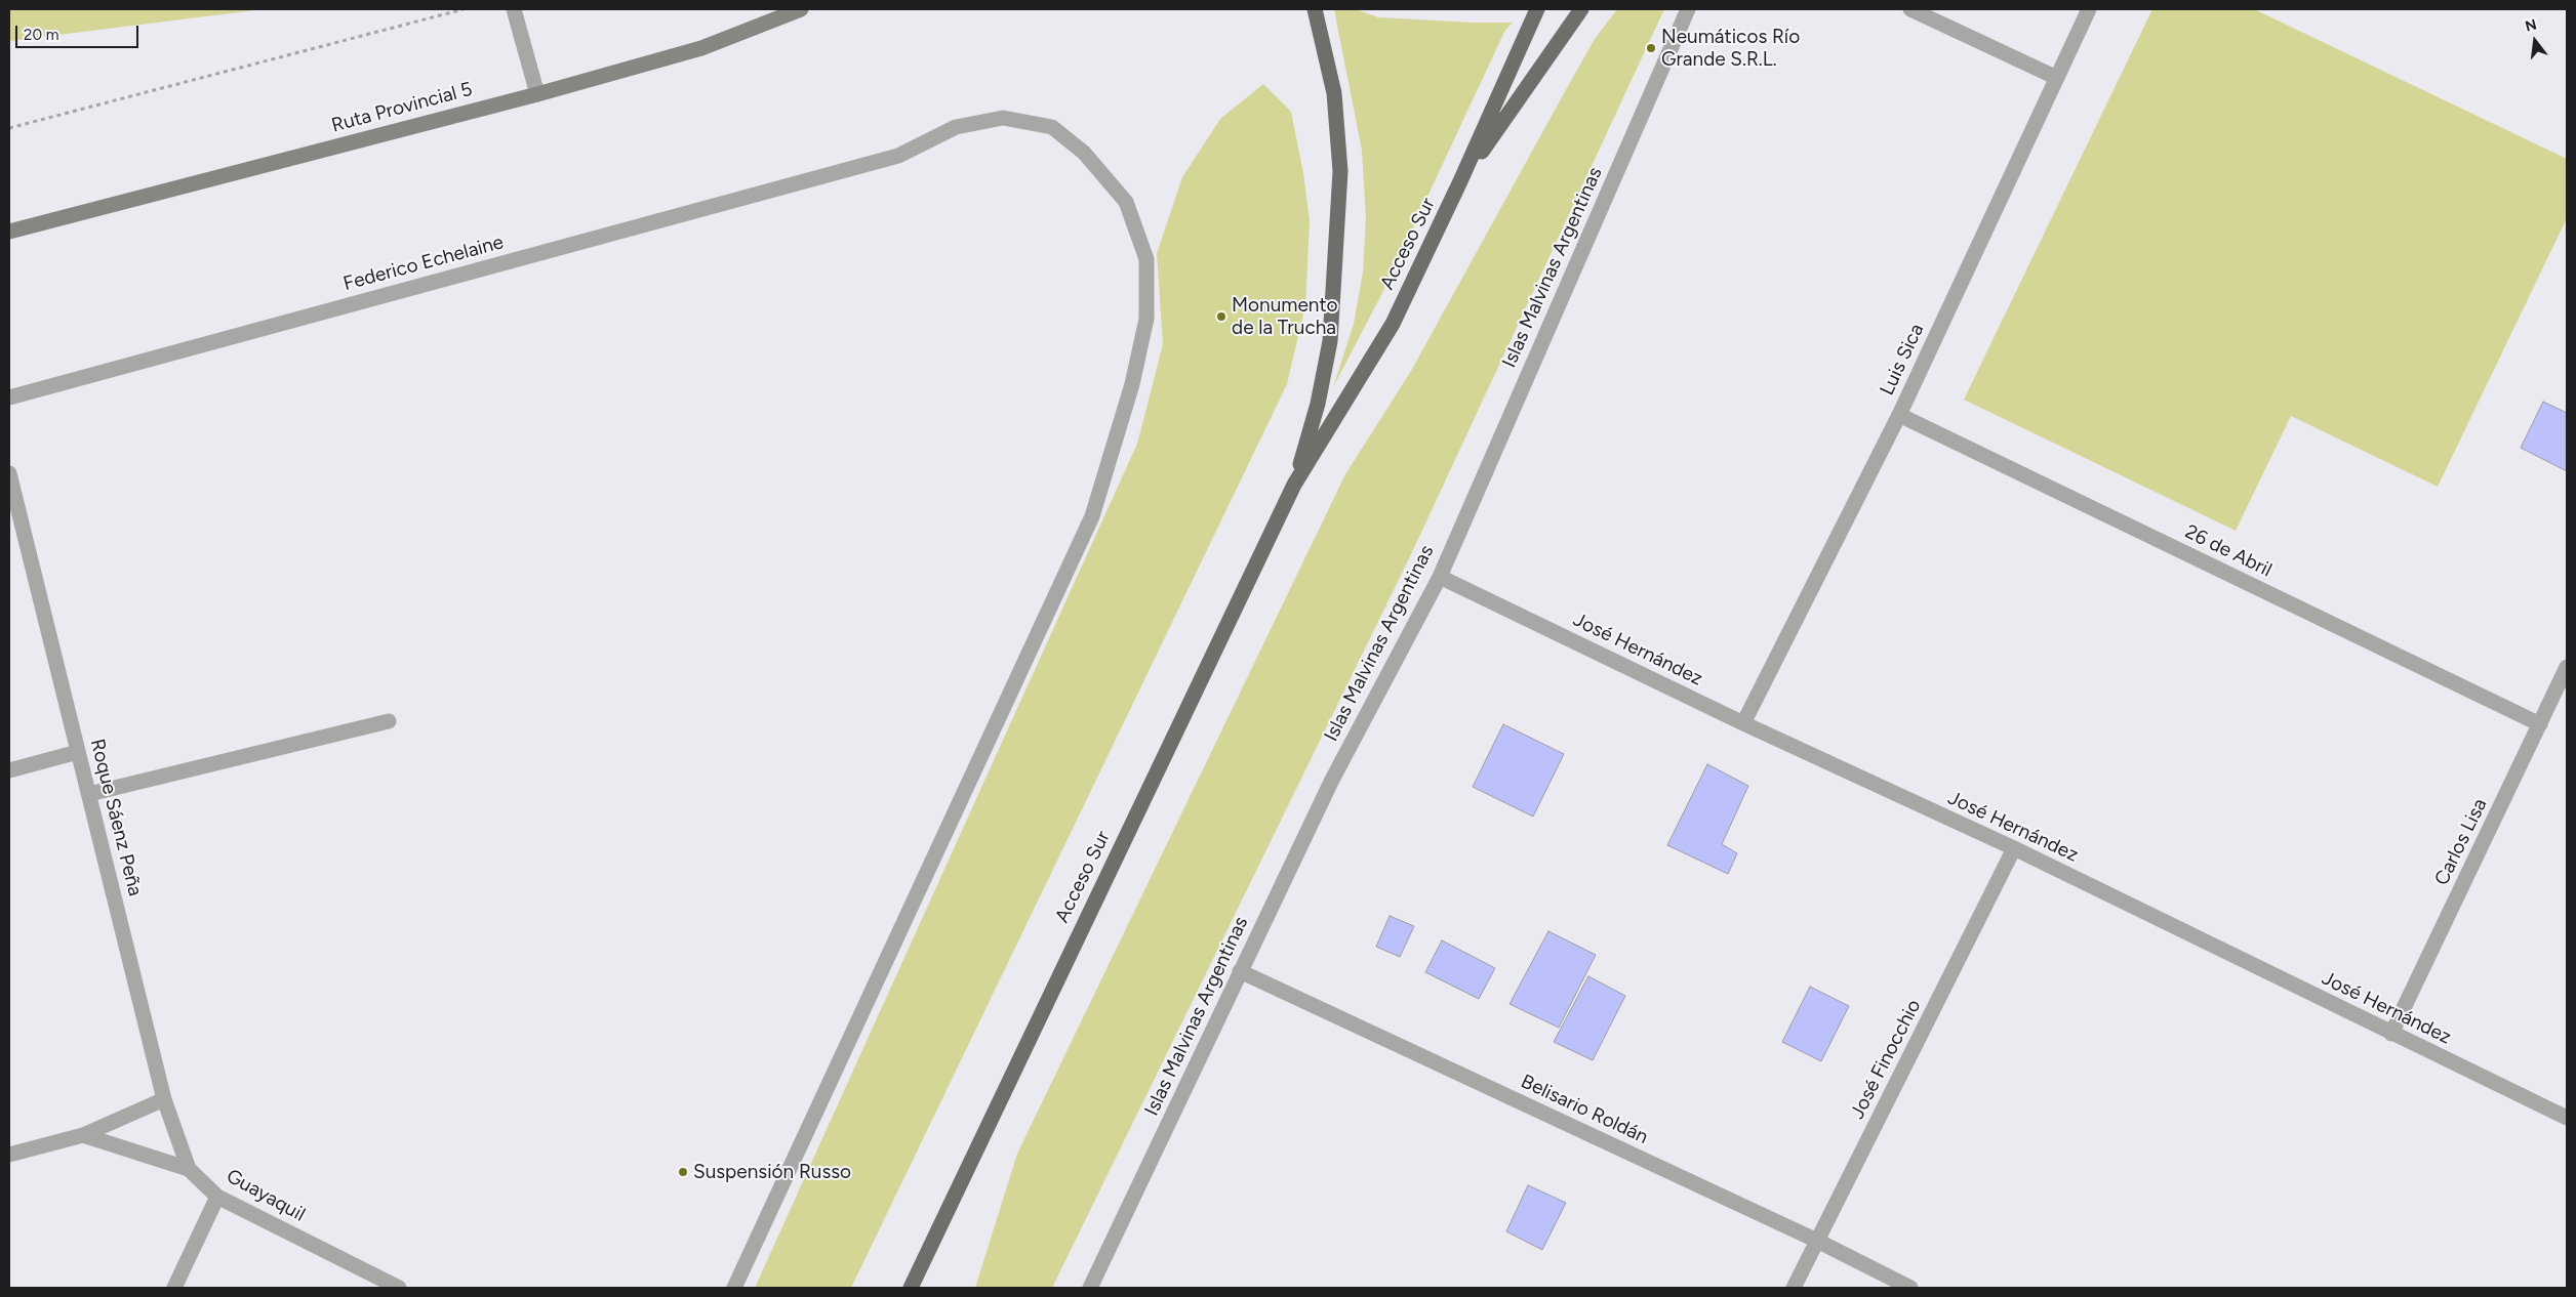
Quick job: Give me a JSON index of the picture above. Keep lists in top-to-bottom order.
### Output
{
  "streets": {
    "main road": ["Ruta Provincial 5", "Acceso Sur"],
    "street": [
      "Federico Echelaine",
      "Islas Malvinas Argentinas",
      "Luis Sica",
      "26 de Abril",
      "José Hernández",
      "Roque Sáenz Peña",
      "Carlos Lisa",
      "José Finocchio",
      "Belisario Roldán",
      "Guayaquil"
    ]
  },
  "crossings": [
    ["Islas Malvinas Argentinas", "José Hernández"],
    ["Islas Malvinas Argentinas", "Belisario Roldán"],
    ["Luis Sica", "26 de Abril"],
    ["Luis Sica", "José Hernández"],
    ["26 de Abril", "Carlos Lisa"],
    ["José Hernández", "Carlos Lisa"],
    ["José Hernández", "José Finocchio"],
    ["Roque Sáenz Peña", "Guayaquil"],
    ["José Finocchio", "Belisario Roldán"]
  ],
  "places": ["Neumáticos Río Grande S.R.L.", "Monumento de la Trucha", "Suspensión Russo"],
  "scale_bar": "20 m",
  "north": "top"
}
